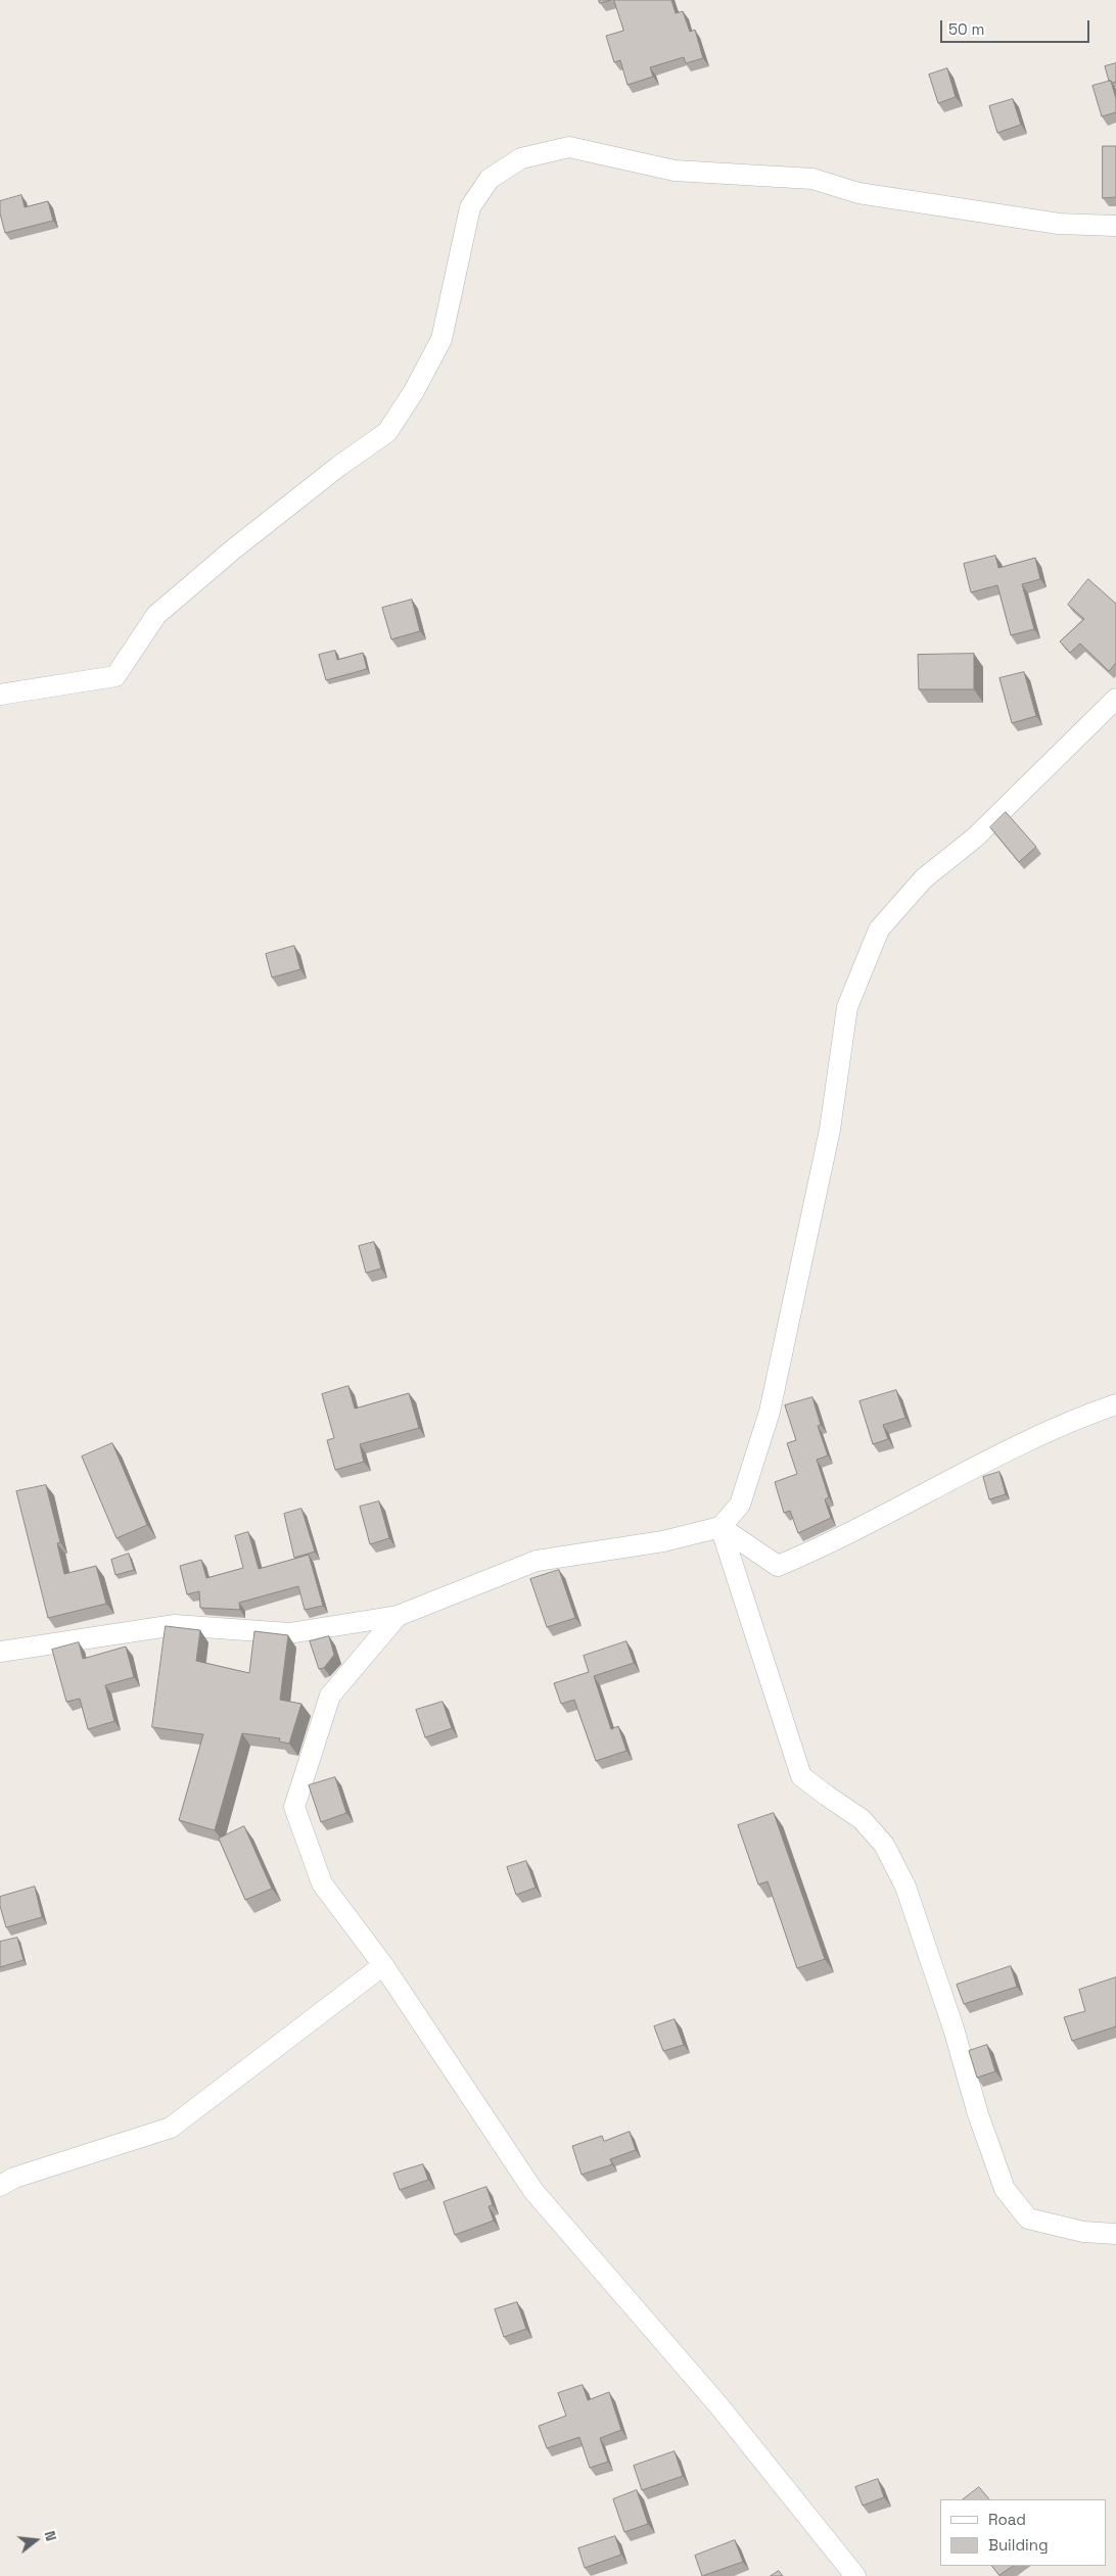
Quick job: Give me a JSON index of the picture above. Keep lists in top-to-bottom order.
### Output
{
  "legend": ["Road", "Building"],
  "scale_bar": "50 m",
  "north": "right"
}
